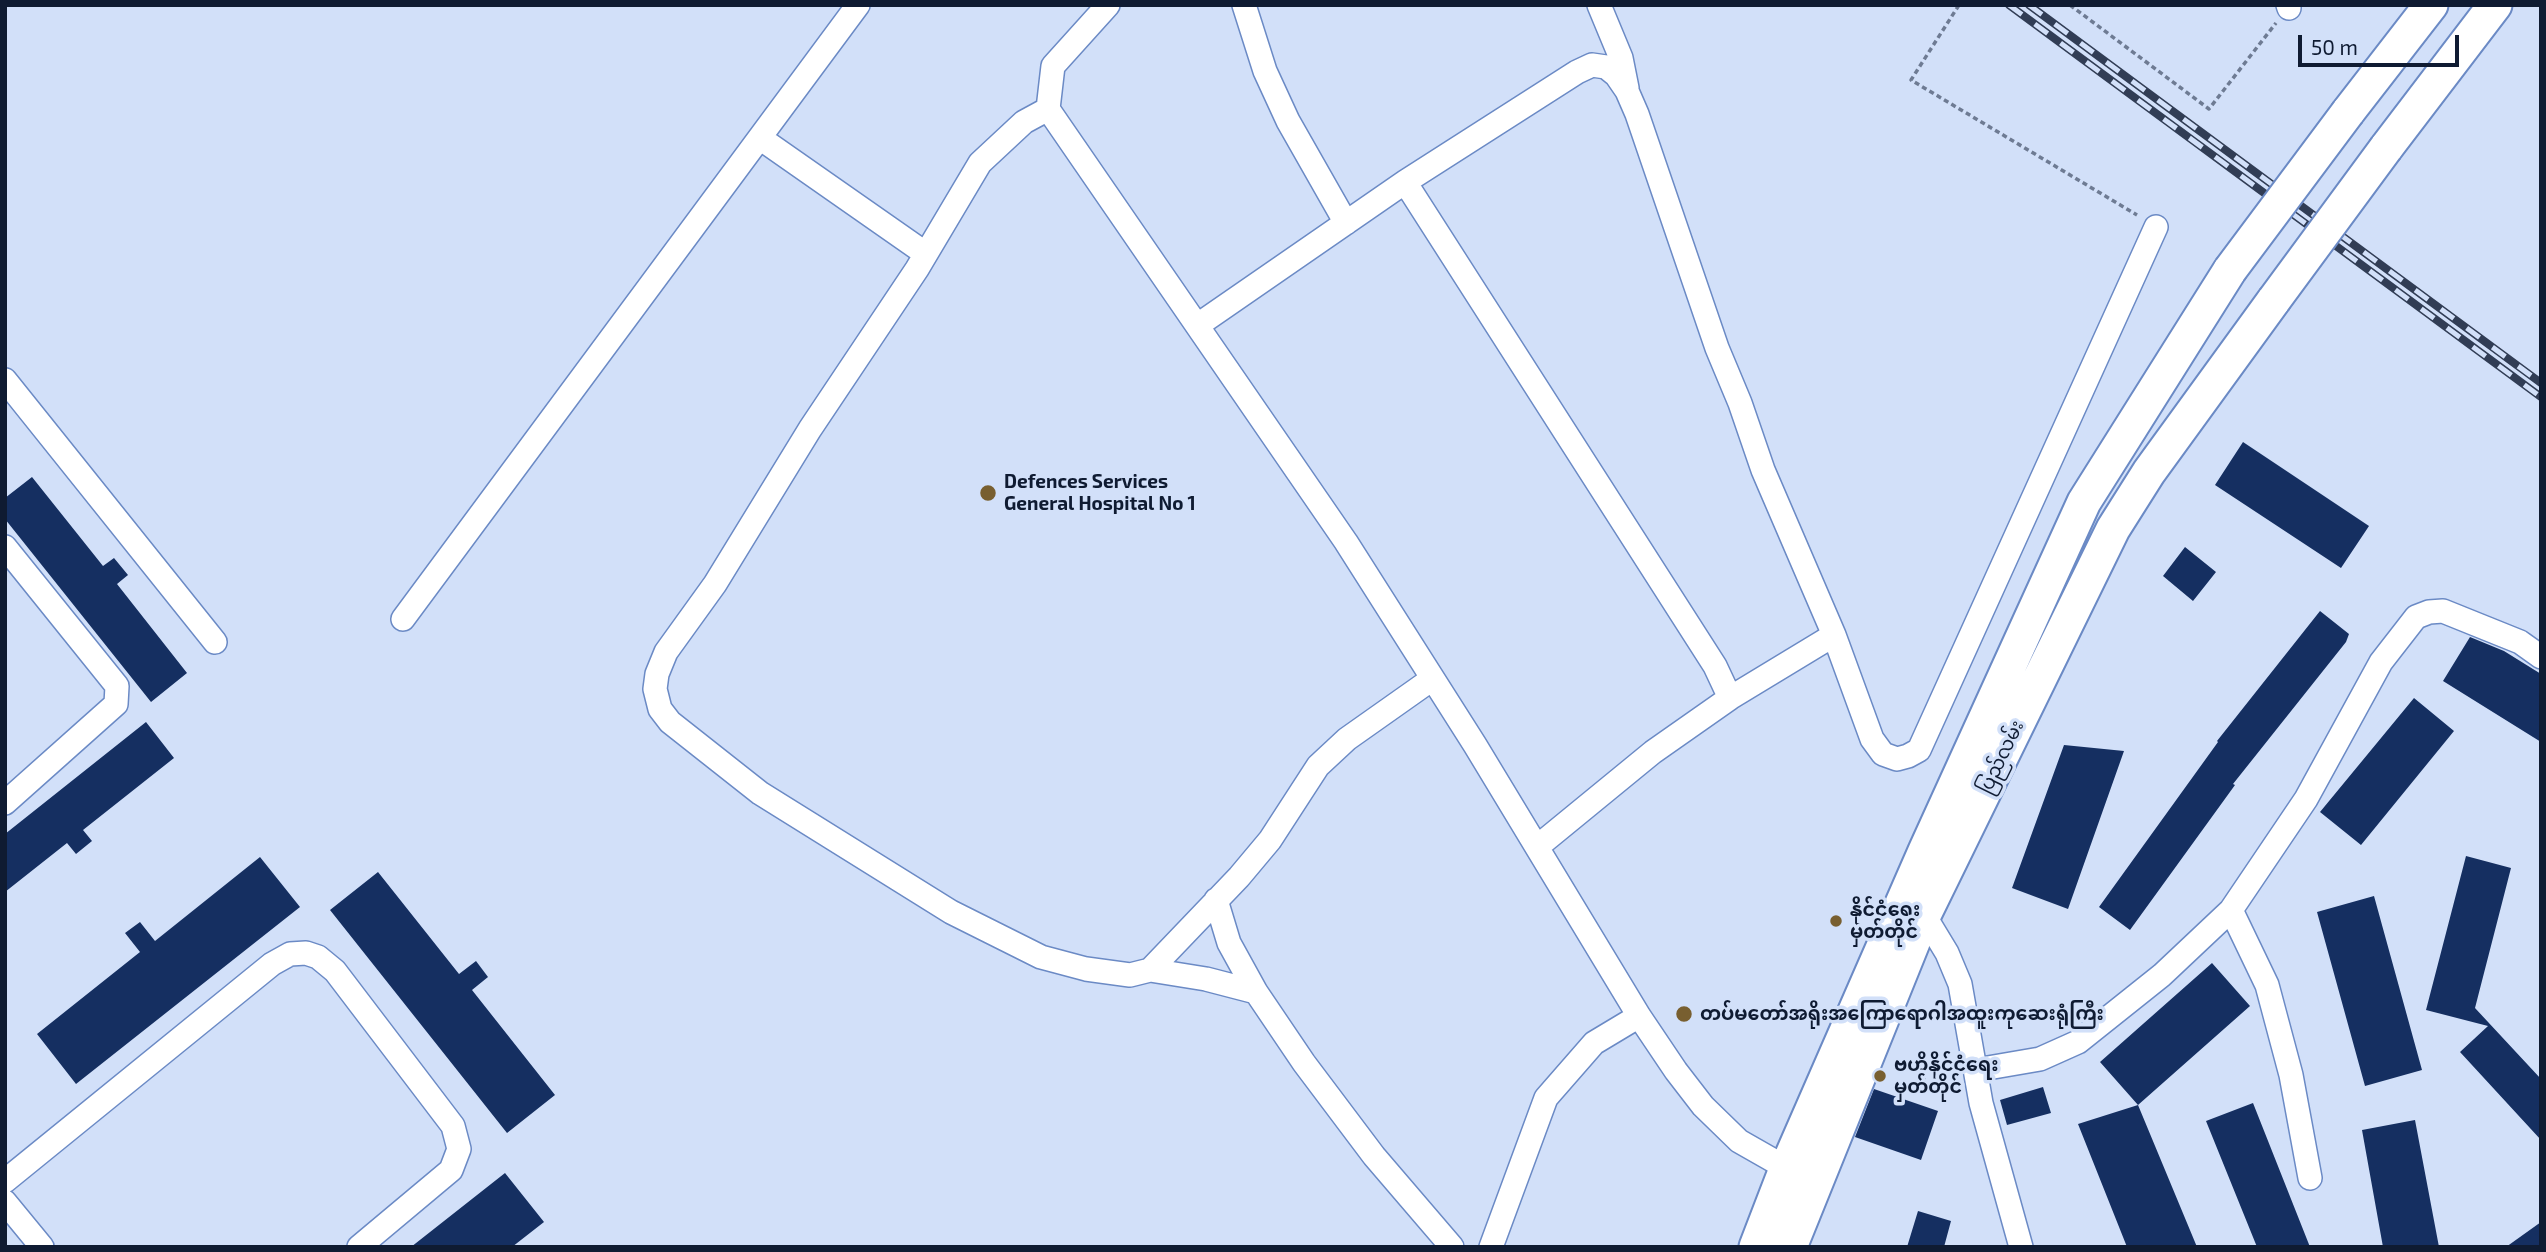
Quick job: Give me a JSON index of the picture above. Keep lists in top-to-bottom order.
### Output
{
  "streets": {
    "highway": ["ပြည်လမ်း"]
  },
  "places": [
    "Defences Services General Hospital No 1",
    "နိုင်ငံရေး မှတ်တိုင်",
    "တပ်မတော်အရိုးအကြောရောဂါအထူးကုဆေးရုံကြီး",
    "ဗဟိုနိုင်ငံရေး မှတ်တိုင်"
  ],
  "scale_bar": "50 m"
}
